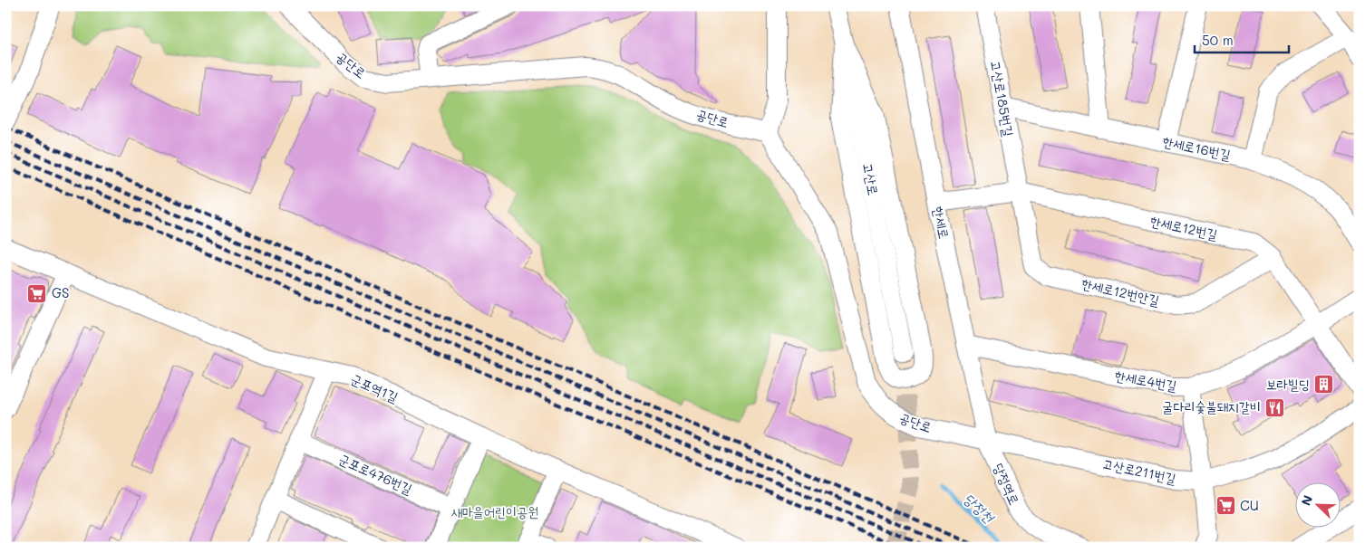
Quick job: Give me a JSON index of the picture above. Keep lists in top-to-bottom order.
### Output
{
  "streets": {
    "street": [
      "공단로",
      "고산로185번길",
      "한세로16번길",
      "고산로",
      "한세로",
      "한세로12번길",
      "한세로12번안길",
      "한세로4번길",
      "군포역1길",
      "고산로211번길",
      "군포로476번길",
      "당정역로"
    ]
  },
  "crossings": [
    ["공단로", "한세로"],
    ["공단로", "고산로211번길"],
    ["공단로", "당정역로"],
    ["고산로185번길", "한세로16번길"],
    ["고산로185번길", "한세로12번길"],
    ["고산로185번길", "한세로12번안길"],
    ["한세로", "한세로12번길"],
    ["한세로", "한세로4번길"],
    ["한세로", "고산로211번길"],
    ["한세로", "당정역로"],
    ["한세로12번길", "한세로12번안길"],
    ["한세로12번길", "한세로4번길"],
    ["고산로211번길", "당정역로"]
  ],
  "water": ["당정천"],
  "parks": ["새마을어린이공원"],
  "places": {
    "supermarket": ["GS", "CU"],
    "building": ["보라빌딩"],
    "restaurant": ["굴다리숯불돼지갈비"]
  },
  "scale_bar": "50 m",
  "north": "top left"
}
